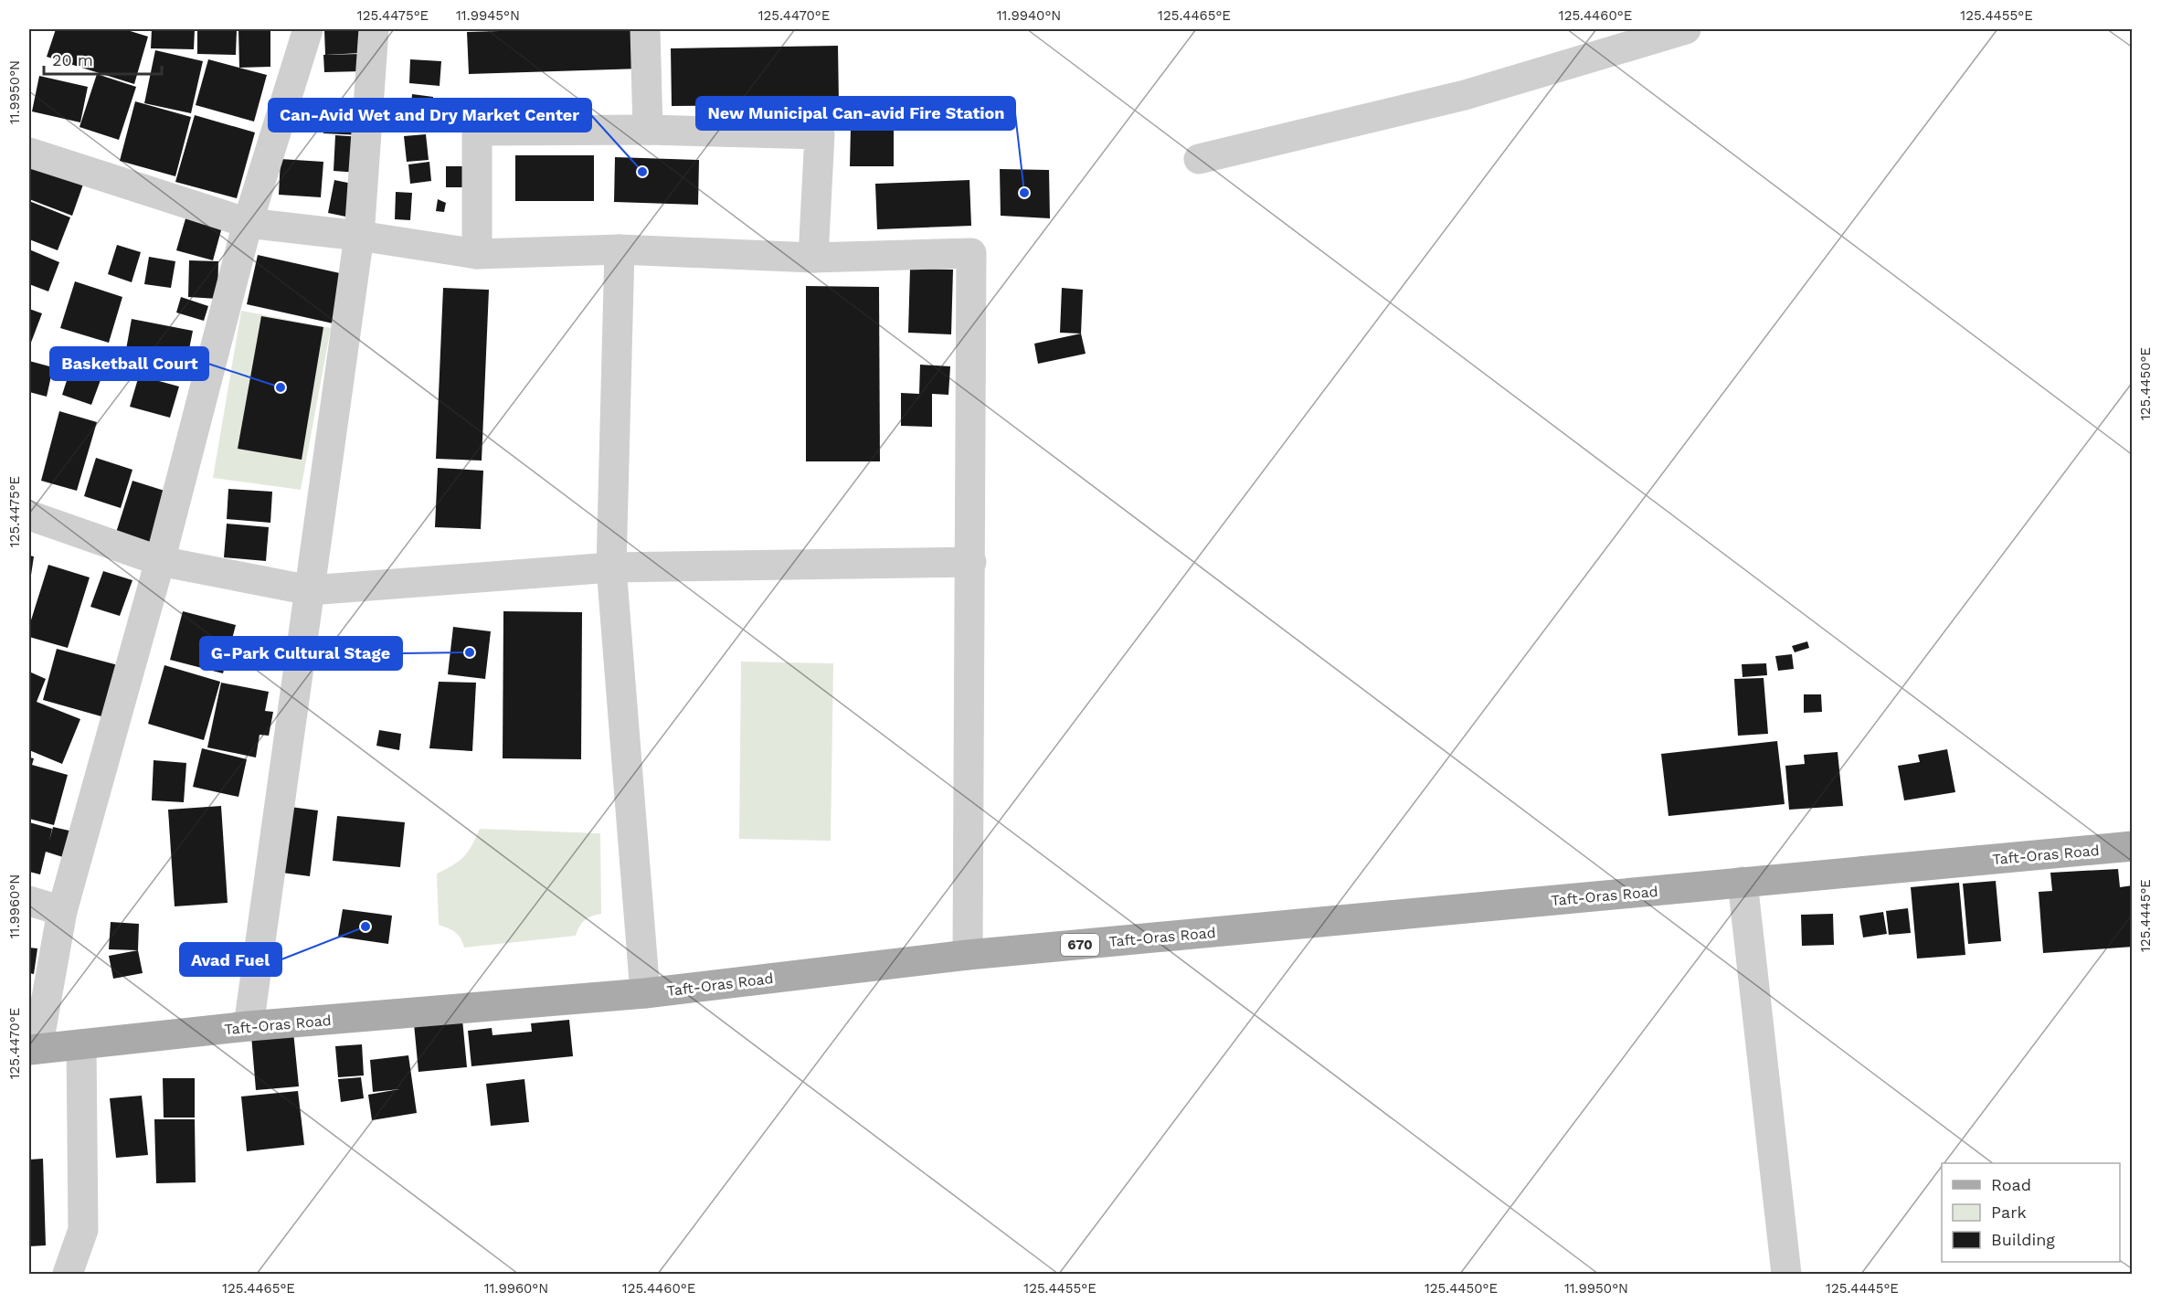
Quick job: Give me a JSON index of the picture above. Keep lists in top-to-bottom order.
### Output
{
  "streets": {
    "main road": ["Taft-Oras Road", "670"]
  },
  "places": [
    "Can-Avid Wet and Dry Market Center",
    "New Municipal Can-avid Fire Station",
    "Basketball Court",
    "G-Park Cultural Stage",
    "Avad Fuel"
  ],
  "legend": ["Road", "Park", "Building"],
  "scale_bar": "20 m",
  "coordinates": [
    "125.4475°E",
    "11.9945°N",
    "125.4470°E",
    "11.9940°N",
    "125.4465°E",
    "125.4460°E",
    "125.4455°E",
    "11.9950°N",
    "125.4450°E",
    "11.9960°N",
    "125.4445°E"
  ]
}
